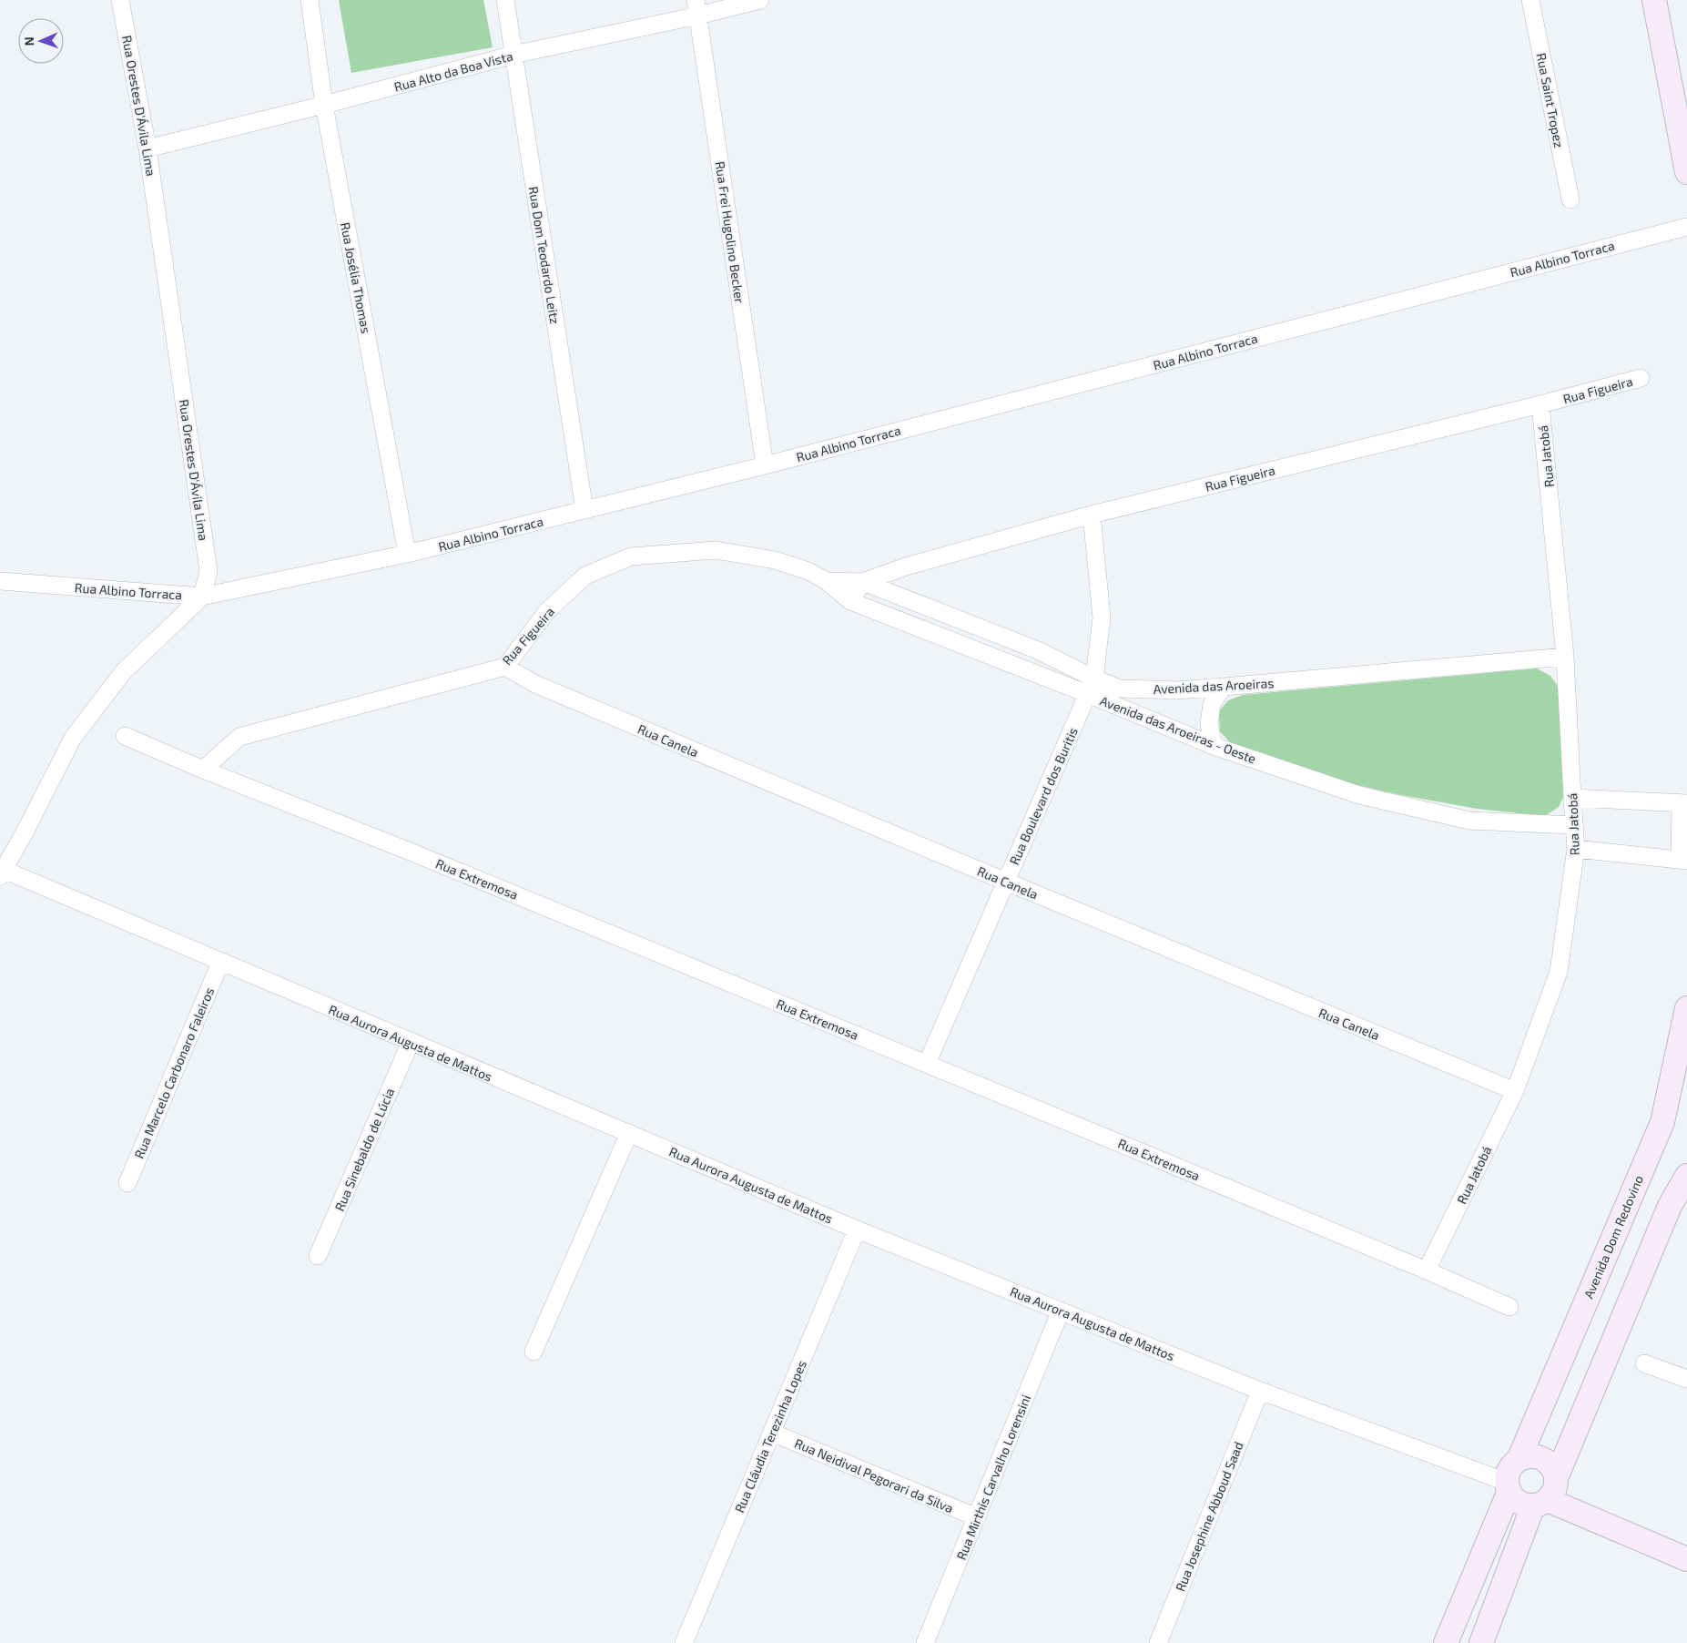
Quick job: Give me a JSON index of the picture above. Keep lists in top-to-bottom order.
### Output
{
  "streets": {
    "street": [
      "Rua Alto da Boa Vista",
      "Rua Saint Tropez",
      "Rua Orestes D'Ávila Lima",
      "Rua Frei Hugolino Becker",
      "Rua Dom Teodardo Leitz",
      "Rua Albino Torraca",
      "Rua Josélia Thomas",
      "Rua Figueira",
      "Rua Jatobá",
      "Avenida das Aroeiras",
      "Avenida das Aroeiras - Oeste",
      "Rua Canela",
      "Rua Boulevard dos Buritis",
      "Rua Extremosa",
      "Rua Aurora Augusta de Mattos",
      "Rua Marcelo Carbonaro Faleiros",
      "Rua Sinebaldo de Lúcia",
      "Avenida Dom Redovino",
      "Rua Cláudia Terezinha Lopes",
      "Rua Neidival Pegorari da Silva",
      "Rua Mirthis Carvalho Lorensini",
      "Rua Josephine Abboud Saad"
    ]
  },
  "crossings": [
    ["Rua Alto da Boa Vista", "Rua Orestes D'Ávila Lima"],
    ["Rua Alto da Boa Vista", "Rua Frei Hugolino Becker"],
    ["Rua Alto da Boa Vista", "Rua Dom Teodardo Leitz"],
    ["Rua Alto da Boa Vista", "Rua Josélia Thomas"],
    ["Rua Orestes D'Ávila Lima", "Rua Albino Torraca"],
    ["Rua Frei Hugolino Becker", "Rua Albino Torraca"],
    ["Rua Dom Teodardo Leitz", "Rua Albino Torraca"],
    ["Rua Albino Torraca", "Rua Josélia Thomas"],
    ["Rua Figueira", "Rua Jatobá"],
    ["Rua Figueira", "Avenida das Aroeiras"],
    ["Rua Figueira", "Avenida das Aroeiras - Oeste"],
    ["Rua Figueira", "Rua Canela"],
    ["Rua Figueira", "Rua Boulevard dos Buritis"],
    ["Rua Figueira", "Rua Extremosa"],
    ["Rua Jatobá", "Avenida das Aroeiras"],
    ["Rua Jatobá", "Avenida das Aroeiras - Oeste"],
    ["Rua Jatobá", "Rua Canela"],
    ["Rua Jatobá", "Rua Extremosa"],
    ["Avenida das Aroeiras", "Avenida das Aroeiras - Oeste"],
    ["Avenida das Aroeiras", "Rua Boulevard dos Buritis"],
    ["Avenida das Aroeiras - Oeste", "Rua Boulevard dos Buritis"],
    ["Rua Canela", "Rua Boulevard dos Buritis"],
    ["Rua Boulevard dos Buritis", "Rua Extremosa"],
    ["Rua Aurora Augusta de Mattos", "Rua Marcelo Carbonaro Faleiros"],
    ["Rua Aurora Augusta de Mattos", "Rua Sinebaldo de Lúcia"],
    ["Rua Aurora Augusta de Mattos", "Avenida Dom Redovino"],
    ["Rua Aurora Augusta de Mattos", "Rua Cláudia Terezinha Lopes"],
    ["Rua Aurora Augusta de Mattos", "Rua Mirthis Carvalho Lorensini"],
    ["Rua Aurora Augusta de Mattos", "Rua Josephine Abboud Saad"],
    ["Rua Cláudia Terezinha Lopes", "Rua Neidival Pegorari da Silva"],
    ["Rua Neidival Pegorari da Silva", "Rua Mirthis Carvalho Lorensini"]
  ],
  "north": "left"
}
